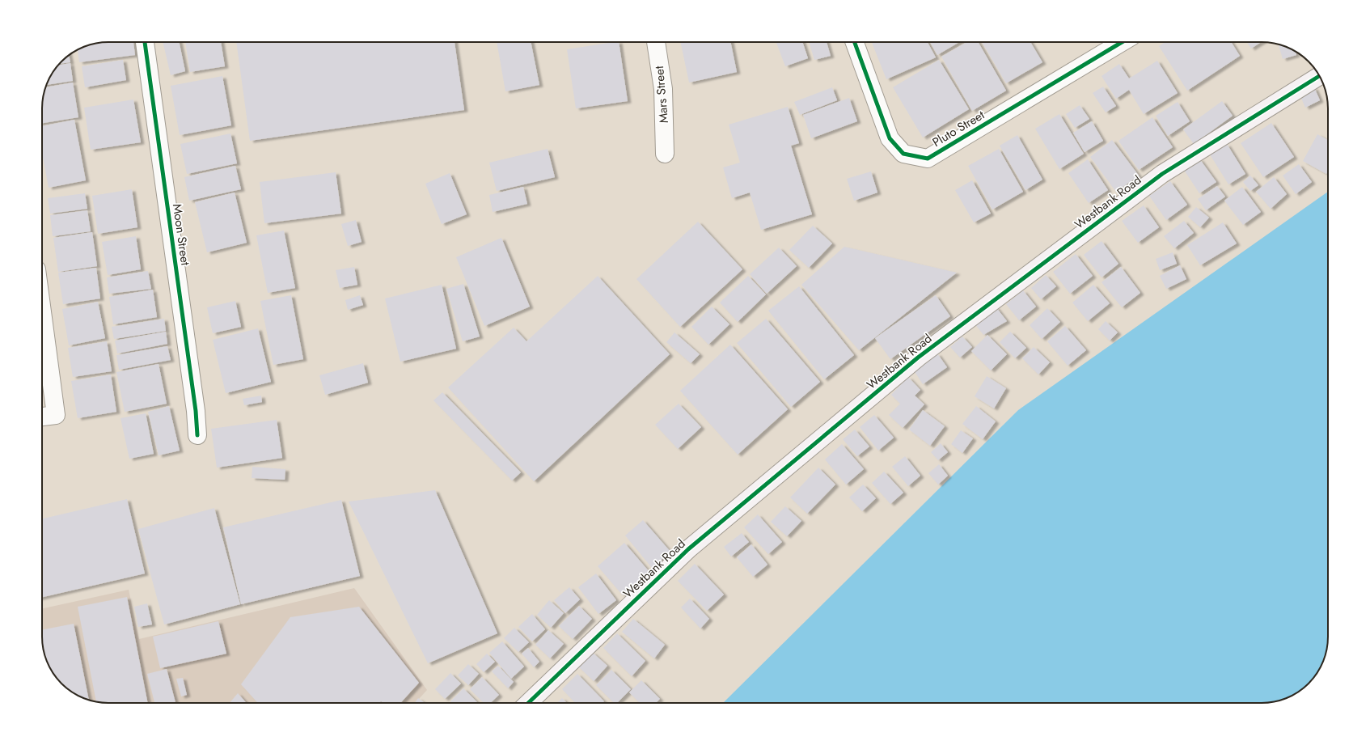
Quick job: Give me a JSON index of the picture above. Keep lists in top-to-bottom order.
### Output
{
  "streets": {
    "street": [
      "Mars Street",
      "Pluto Street",
      "Westbank Road",
      "Moon Street"
    ]
  }
}
